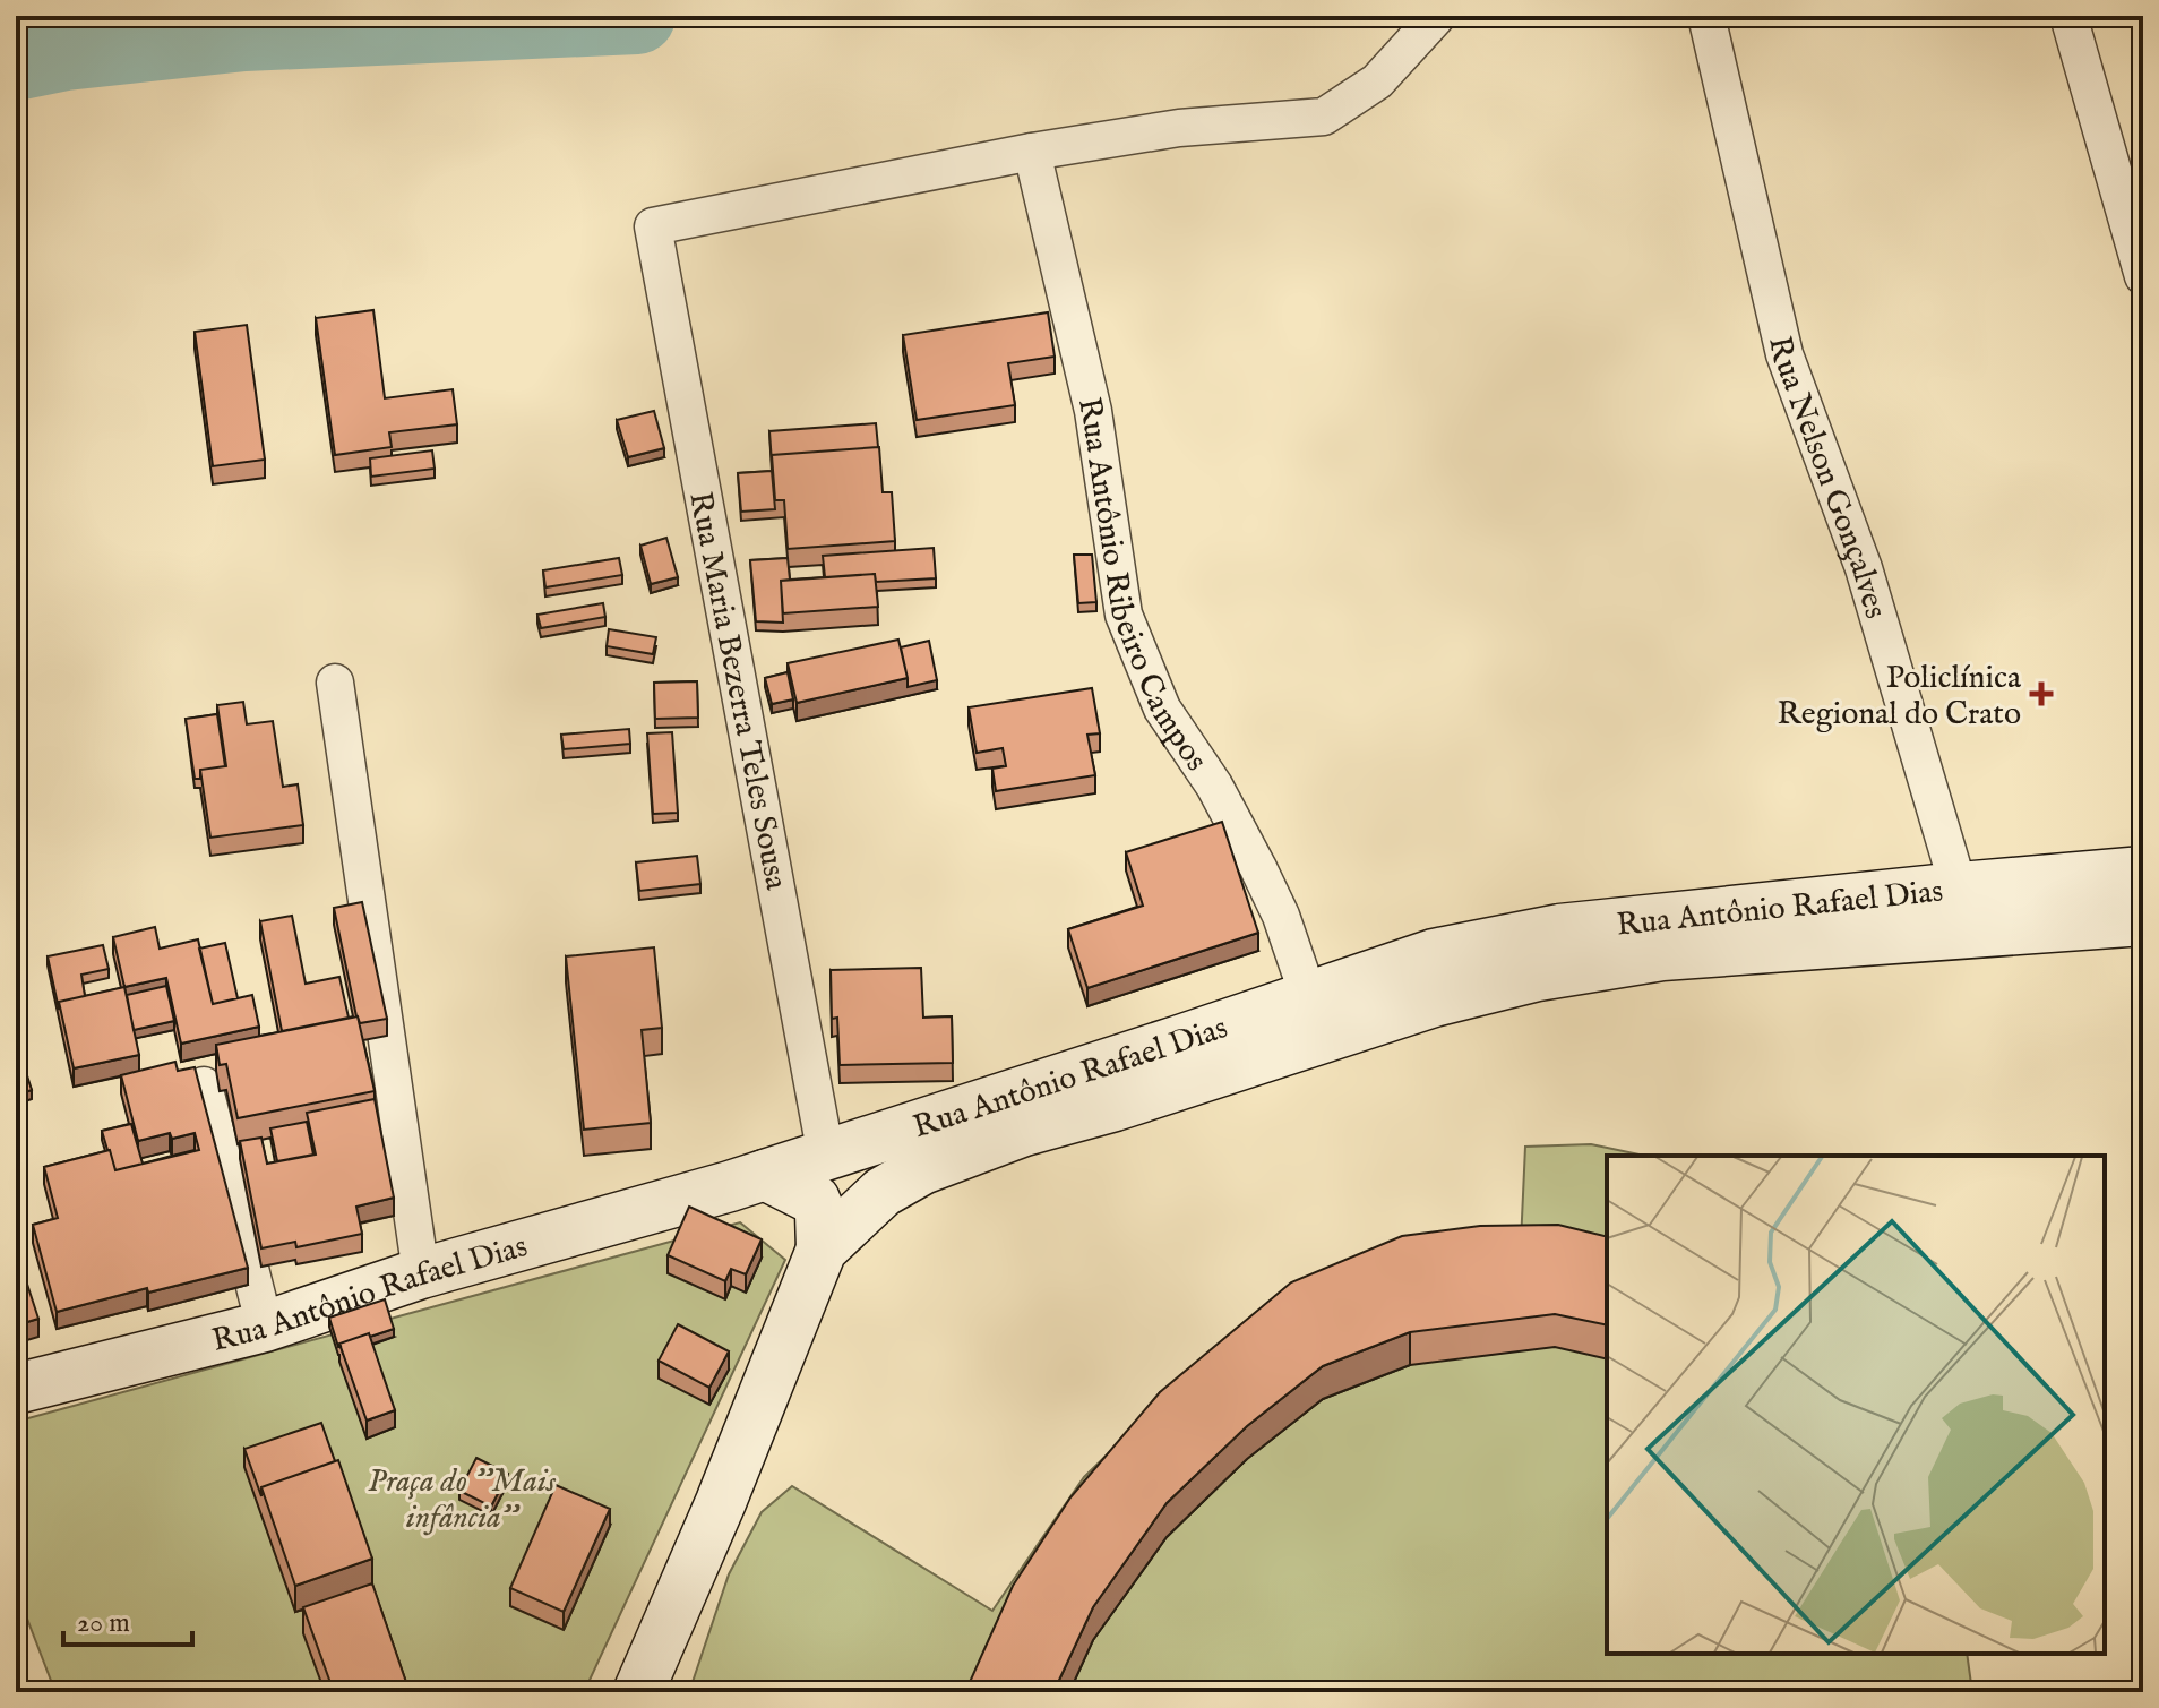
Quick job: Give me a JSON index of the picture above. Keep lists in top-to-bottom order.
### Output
{
  "streets": {
    "street": [
      "Rua Nelson Gonçalves",
      "Rua Antônio Ribeiro Campos",
      "Rua Maria Bezerra Teles Sousa",
      "Rua Antônio Rafael Dias"
    ]
  },
  "crossings": [
    ["Rua Nelson Gonçalves", "Rua Antônio Rafael Dias"],
    ["Rua Antônio Ribeiro Campos", "Rua Maria Bezerra Teles Sousa"],
    ["Rua Antônio Ribeiro Campos", "Rua Antônio Rafael Dias"],
    ["Rua Maria Bezerra Teles Sousa", "Rua Antônio Rafael Dias"]
  ],
  "parks": ["Praça do ''Mais infância''"],
  "places": {
    "health": ["Policlínica Regional do Crato"]
  },
  "scale_bar": "20 m"
}
